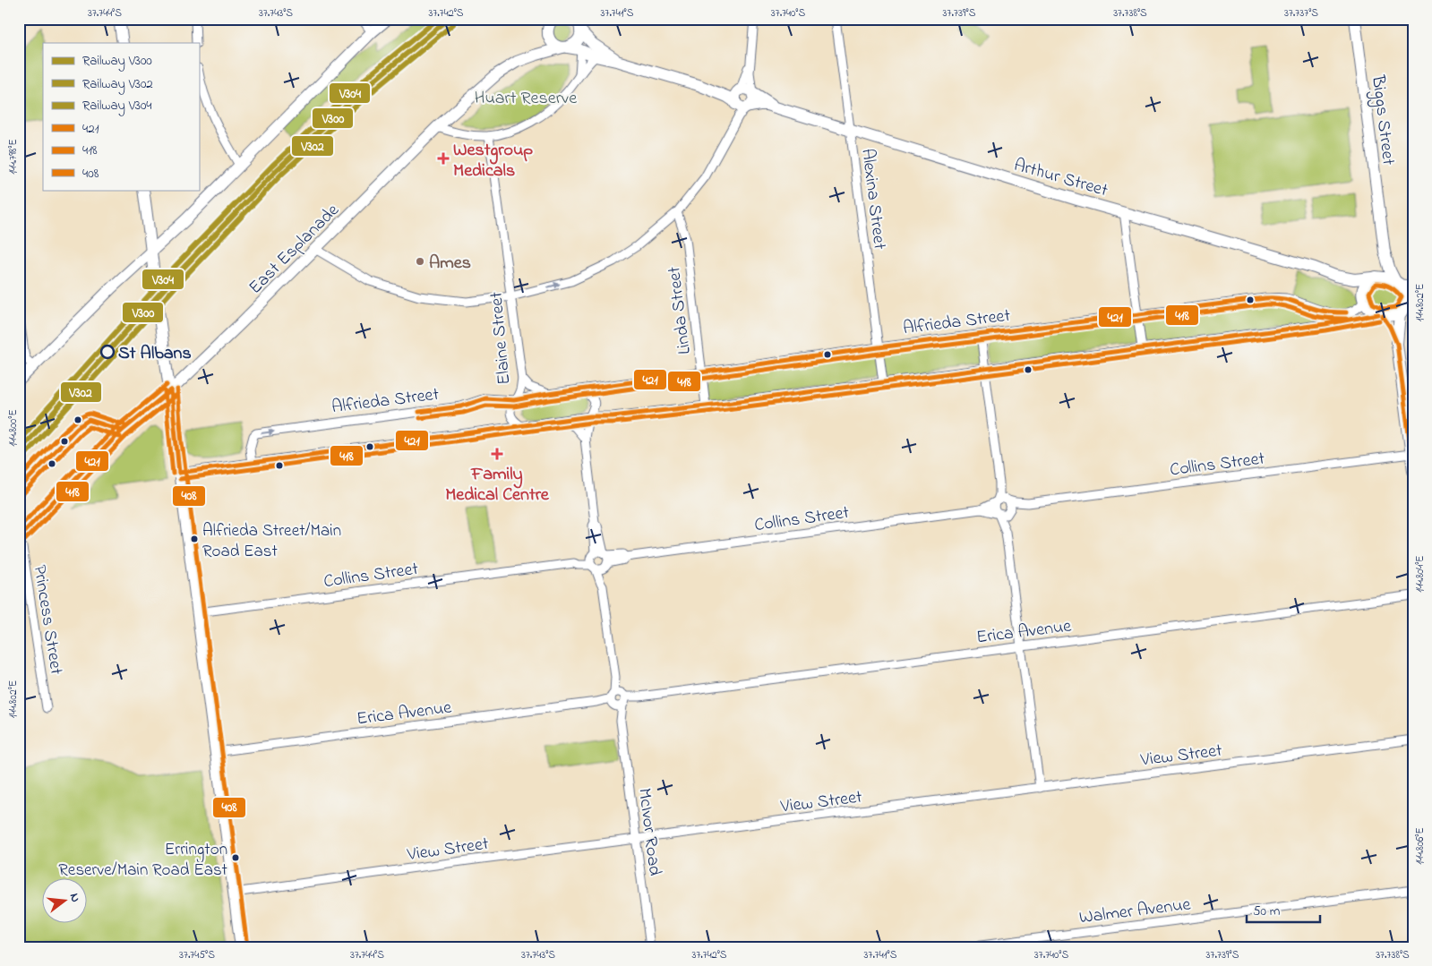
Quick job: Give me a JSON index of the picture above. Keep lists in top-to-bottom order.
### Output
{
  "streets": {
    "street": [
      "Biggs Street",
      "Arthur Street",
      "Alexina Street",
      "East Esplanade",
      "Linda Street",
      "Alfrieda Street",
      "Elaine Street",
      "Collins Street",
      "Princess Street",
      "Erica Avenue",
      "View Street",
      "McIvor Road",
      "Walmer Avenue"
    ]
  },
  "crossings": [
    ["Biggs Street", "Arthur Street"],
    ["Biggs Street", "Alfrieda Street"],
    ["Arthur Street", "Alexina Street"],
    ["Arthur Street", "Alfrieda Street"],
    ["Alexina Street", "Alfrieda Street"],
    ["East Esplanade", "Princess Street"],
    ["Linda Street", "Alfrieda Street"],
    ["Alfrieda Street", "Elaine Street"],
    ["Alfrieda Street", "McIvor Road"],
    ["Collins Street", "McIvor Road"],
    ["Erica Avenue", "McIvor Road"],
    ["View Street", "McIvor Road"]
  ],
  "parks": ["Huart Reserve"],
  "places": {
    "health": ["Westgroup Medicals", "Family Medical Centre"],
    "other": [
      "Ames",
      "St Albans",
      "Alfrieda Street/Main Road East",
      "Errington Reserve/Main Road East"
    ]
  },
  "lines": [
    "rail line V300",
    "rail line V304",
    "rail line V302",
    "transit line 418",
    "transit line 421",
    "transit line 408"
  ],
  "legend": [
    "Railway V300",
    "Railway V302",
    "Railway V304",
    "421",
    "418",
    "408"
  ],
  "scale_bar": "50 m",
  "north": "right",
  "coordinates": [
    "37.744°S",
    "37.743°S",
    "37.742°S",
    "37.741°S",
    "37.740°S",
    "37.739°S",
    "37.738°S",
    "37.737°S",
    "144.798°E",
    "144.802°E",
    "144.800°E",
    "144.804°E",
    "144.806°E",
    "37.745°S"
  ]
}
